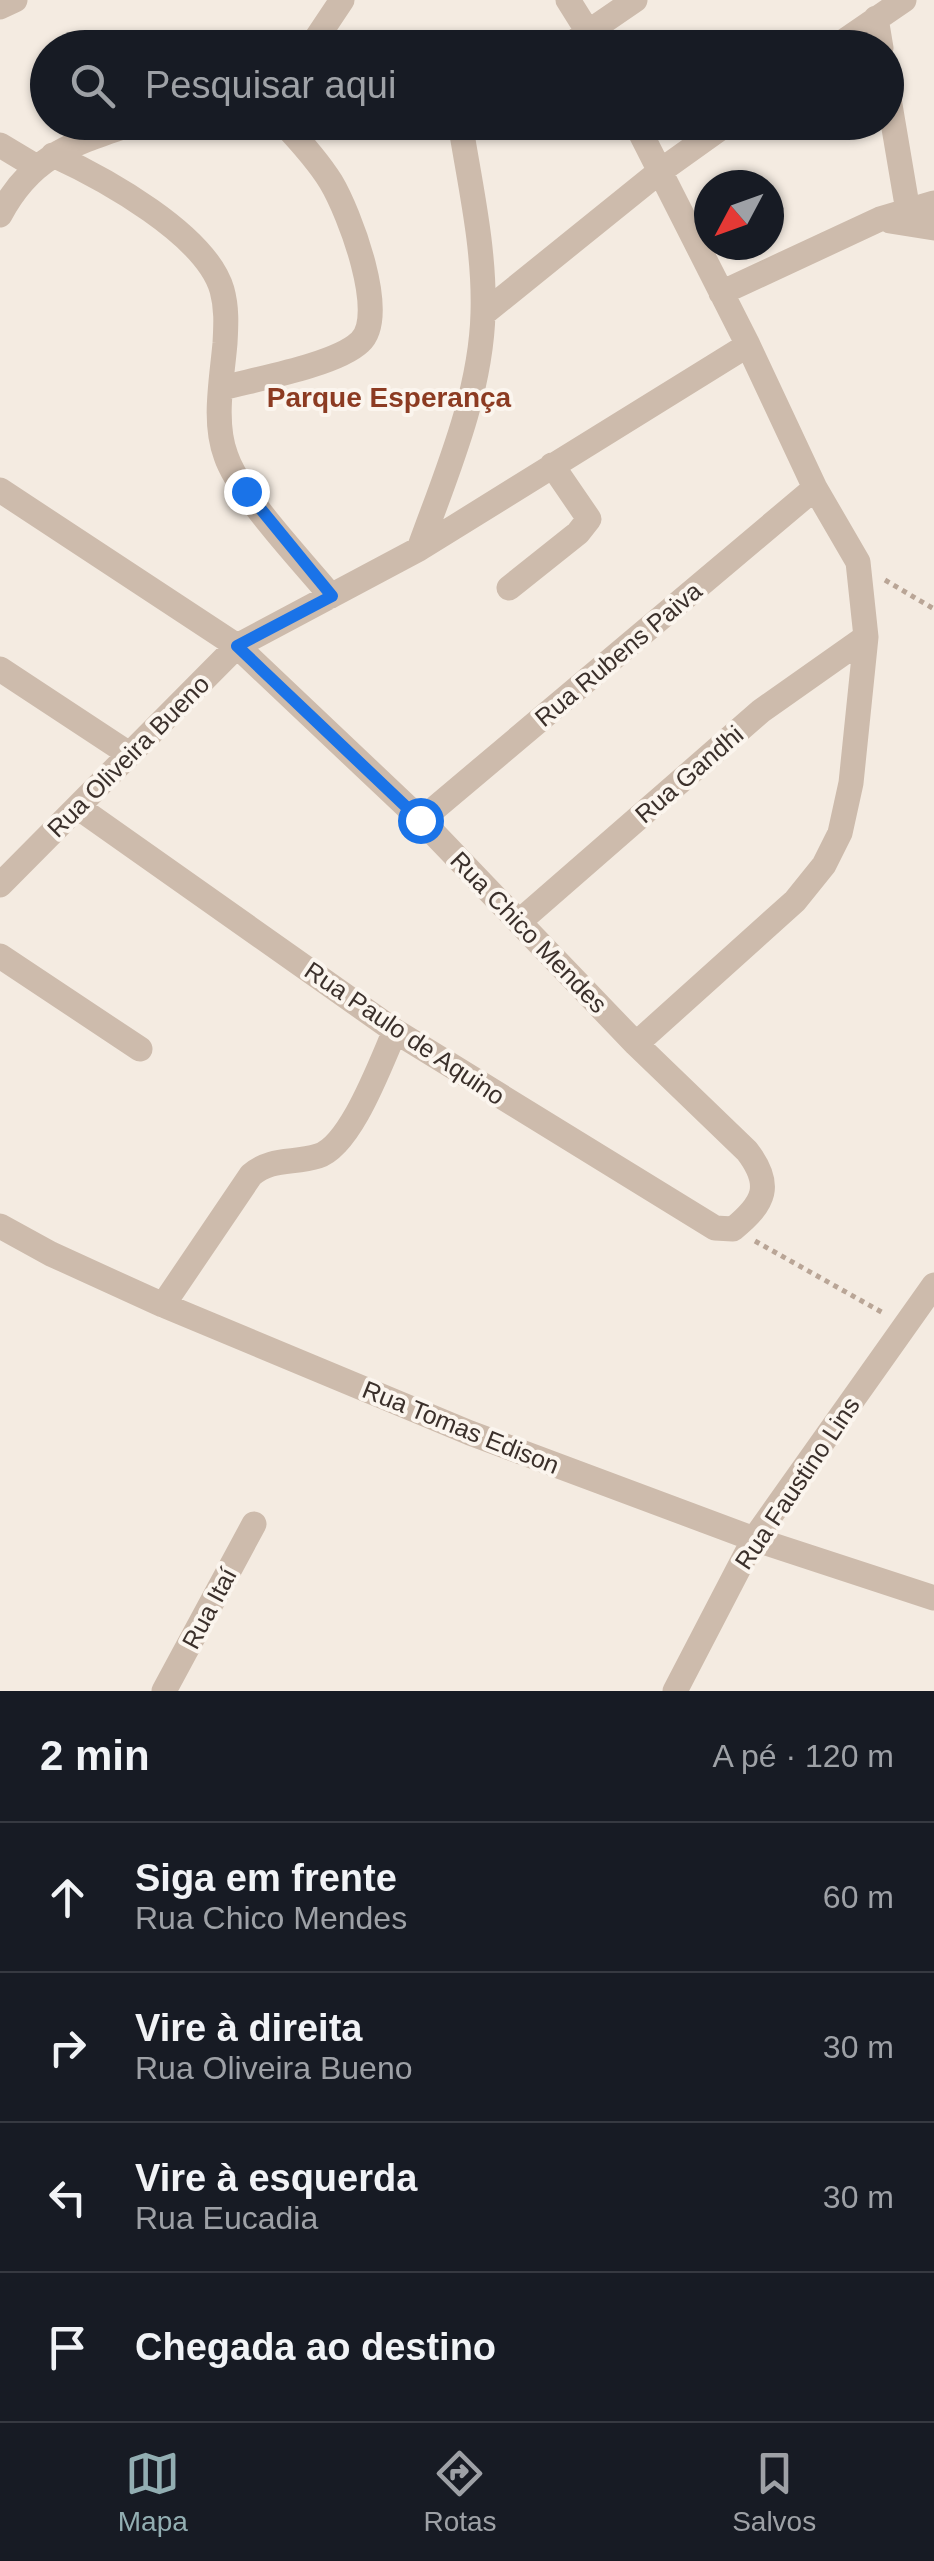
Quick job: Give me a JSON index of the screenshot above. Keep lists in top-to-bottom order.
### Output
{
  "streets": {
    "street": [
      "Rua Rubens Paiva",
      "Rua Oliveira Bueno",
      "Rua Gandhi",
      "Rua Chico Mendes",
      "Rua Paulo de Aquino",
      "Rua Tomas Edison",
      "Rua Faustino Lins",
      "Rua Itaí"
    ]
  },
  "crossings": [
    ["Rua Rubens Paiva", "Rua Chico Mendes"],
    ["Rua Oliveira Bueno", "Rua Chico Mendes"],
    ["Rua Oliveira Bueno", "Rua Paulo de Aquino"],
    ["Rua Gandhi", "Rua Chico Mendes"],
    ["Rua Chico Mendes", "Rua Paulo de Aquino"],
    ["Rua Tomas Edison", "Rua Faustino Lins"]
  ],
  "districts": ["Parque Esperança"],
  "north": "bottom left",
  "page": {
    "search": "Pesquisar aqui",
    "heading": ["2 min", "A pé · 120 m"],
    "list": [
      ["Siga em frente", "Rua Chico Mendes", "60 m"],
      ["Vire à direita", "Rua Oliveira Bueno", "30 m"],
      ["Vire à esquerda", "Rua Eucadia", "30 m"],
      "Chegada ao destino"
    ],
    "nav": ["Mapa", "Rotas", "Salvos"]
  }
}
